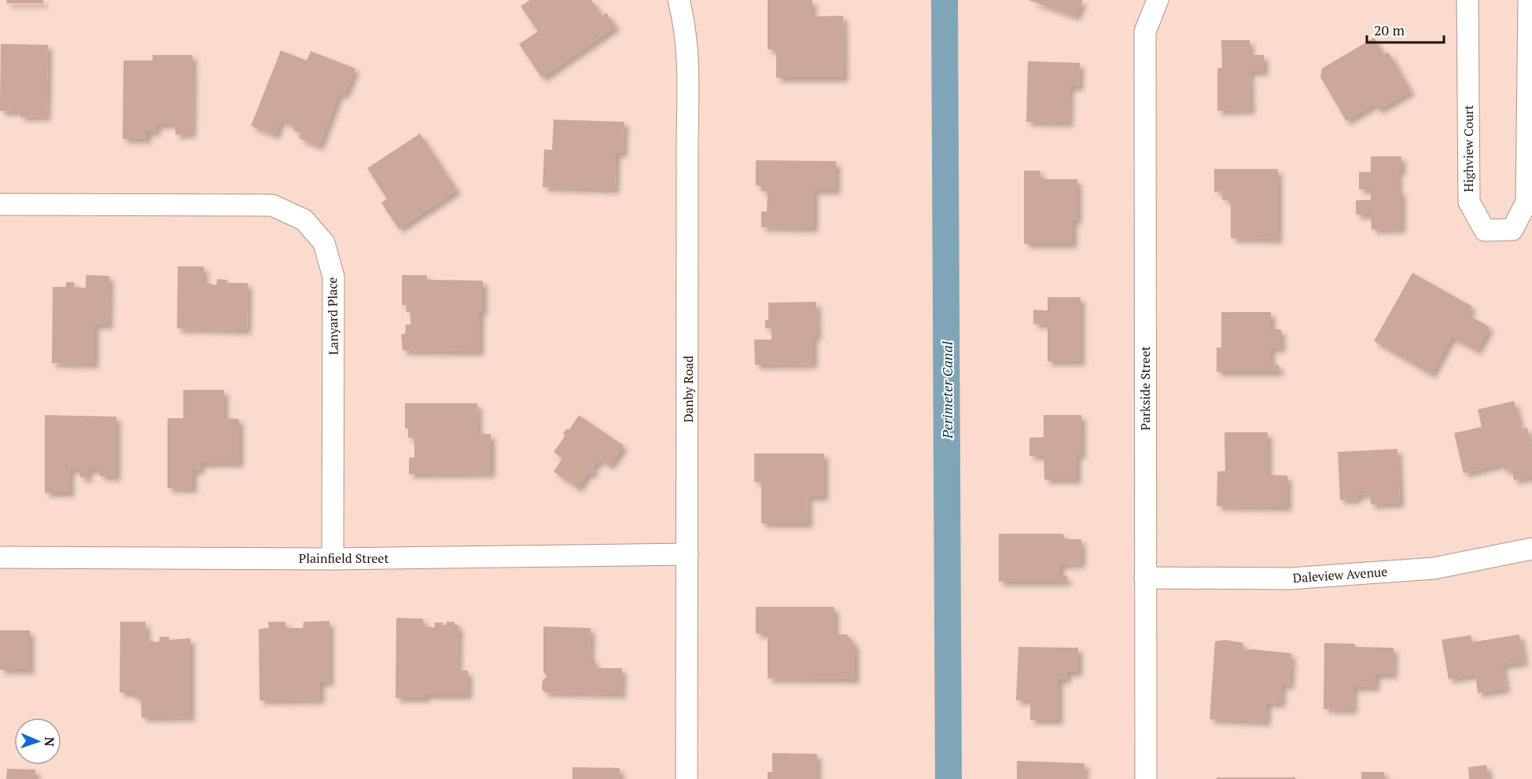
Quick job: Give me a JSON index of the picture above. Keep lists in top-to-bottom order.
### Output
{
  "streets": {
    "street": [
      "Highview Court",
      "Lanyard Place",
      "Parkside Street",
      "Danby Road",
      "Plainfield Street",
      "Daleview Avenue"
    ]
  },
  "crossings": [
    ["Lanyard Place", "Plainfield Street"],
    ["Parkside Street", "Daleview Avenue"],
    ["Danby Road", "Plainfield Street"]
  ],
  "water": ["Perimeter Canal"],
  "scale_bar": "20 m",
  "north": "right"
}
